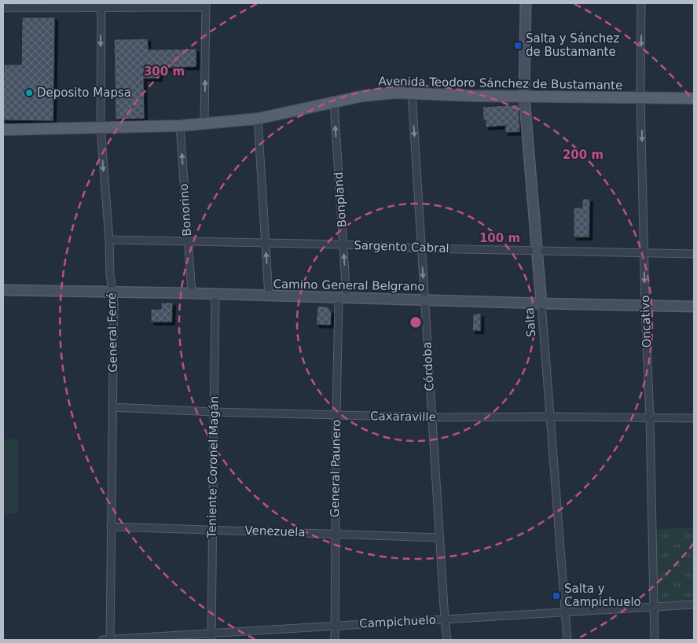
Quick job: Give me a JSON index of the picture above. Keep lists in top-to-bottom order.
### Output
{
  "streets": {
    "main road": ["Avenida Teodoro Sánchez de Bustamante"],
    "street": [
      "Bonpland",
      "Bonorino",
      "Sargento Cabral",
      "Camino General Belgrano",
      "Oncativo",
      "Salta",
      "General Ferré",
      "Córdoba",
      "Caxaraville",
      "Teniente Coronel Magán",
      "General Paunero",
      "Venezuela",
      "Campichuelo"
    ]
  },
  "crossings": [
    ["Avenida Teodoro Sánchez de Bustamante", "Bonpland"],
    ["Avenida Teodoro Sánchez de Bustamante", "Bonorino"],
    ["Avenida Teodoro Sánchez de Bustamante", "Oncativo"],
    ["Avenida Teodoro Sánchez de Bustamante", "Salta"],
    ["Avenida Teodoro Sánchez de Bustamante", "General Ferré"],
    ["Avenida Teodoro Sánchez de Bustamante", "Córdoba"],
    ["Bonpland", "Sargento Cabral"],
    ["Bonpland", "Camino General Belgrano"],
    ["Bonpland", "General Paunero"],
    ["Bonorino", "Sargento Cabral"],
    ["Bonorino", "Camino General Belgrano"],
    ["Sargento Cabral", "Oncativo"],
    ["Sargento Cabral", "Salta"],
    ["Sargento Cabral", "General Ferré"],
    ["Sargento Cabral", "Córdoba"],
    ["Camino General Belgrano", "Oncativo"],
    ["Camino General Belgrano", "Salta"],
    ["Camino General Belgrano", "General Ferré"],
    ["Camino General Belgrano", "Córdoba"],
    ["Camino General Belgrano", "Teniente Coronel Magán"],
    ["Camino General Belgrano", "General Paunero"],
    ["Oncativo", "Caxaraville"],
    ["Oncativo", "Campichuelo"],
    ["Salta", "Caxaraville"],
    ["Salta", "Campichuelo"],
    ["General Ferré", "Caxaraville"],
    ["General Ferré", "Venezuela"],
    ["General Ferré", "Campichuelo"],
    ["Córdoba", "Caxaraville"],
    ["Córdoba", "Venezuela"],
    ["Córdoba", "Campichuelo"],
    ["Caxaraville", "Teniente Coronel Magán"],
    ["Caxaraville", "General Paunero"],
    ["Teniente Coronel Magán", "Venezuela"],
    ["Teniente Coronel Magán", "Campichuelo"],
    ["General Paunero", "Venezuela"],
    ["General Paunero", "Campichuelo"]
  ],
  "one_way": [
    "Bonpland",
    "Bonorino",
    "Oncativo",
    "General Ferré",
    "Córdoba"
  ],
  "places": {
    "transit": ["Salta y Sánchez de Bustamante", "Salta y Campichuelo"],
    "other": ["Deposito Mapsa"]
  },
  "rings": ["300 m", "200 m", "100 m"]
}
